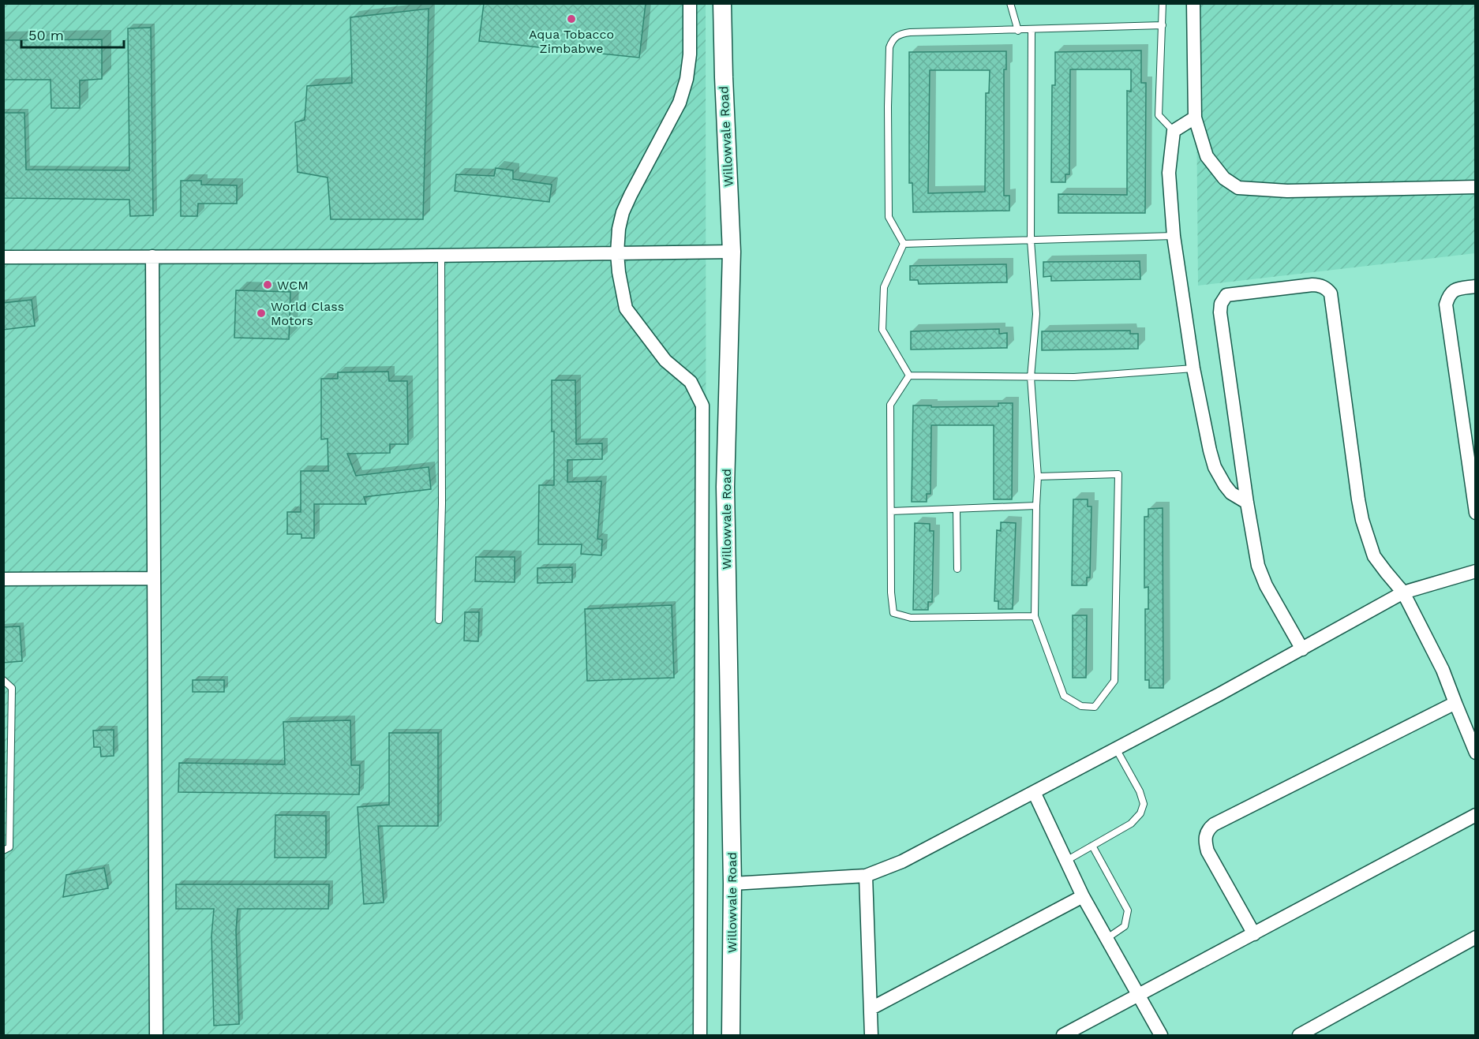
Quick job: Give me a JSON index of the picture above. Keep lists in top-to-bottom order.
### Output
{
  "streets": {
    "main road": ["Willowvale Road"]
  },
  "places": ["Aqua Tobacco Zimbabwe", "WCM", "World Class Motors"],
  "scale_bar": "50 m"
}
